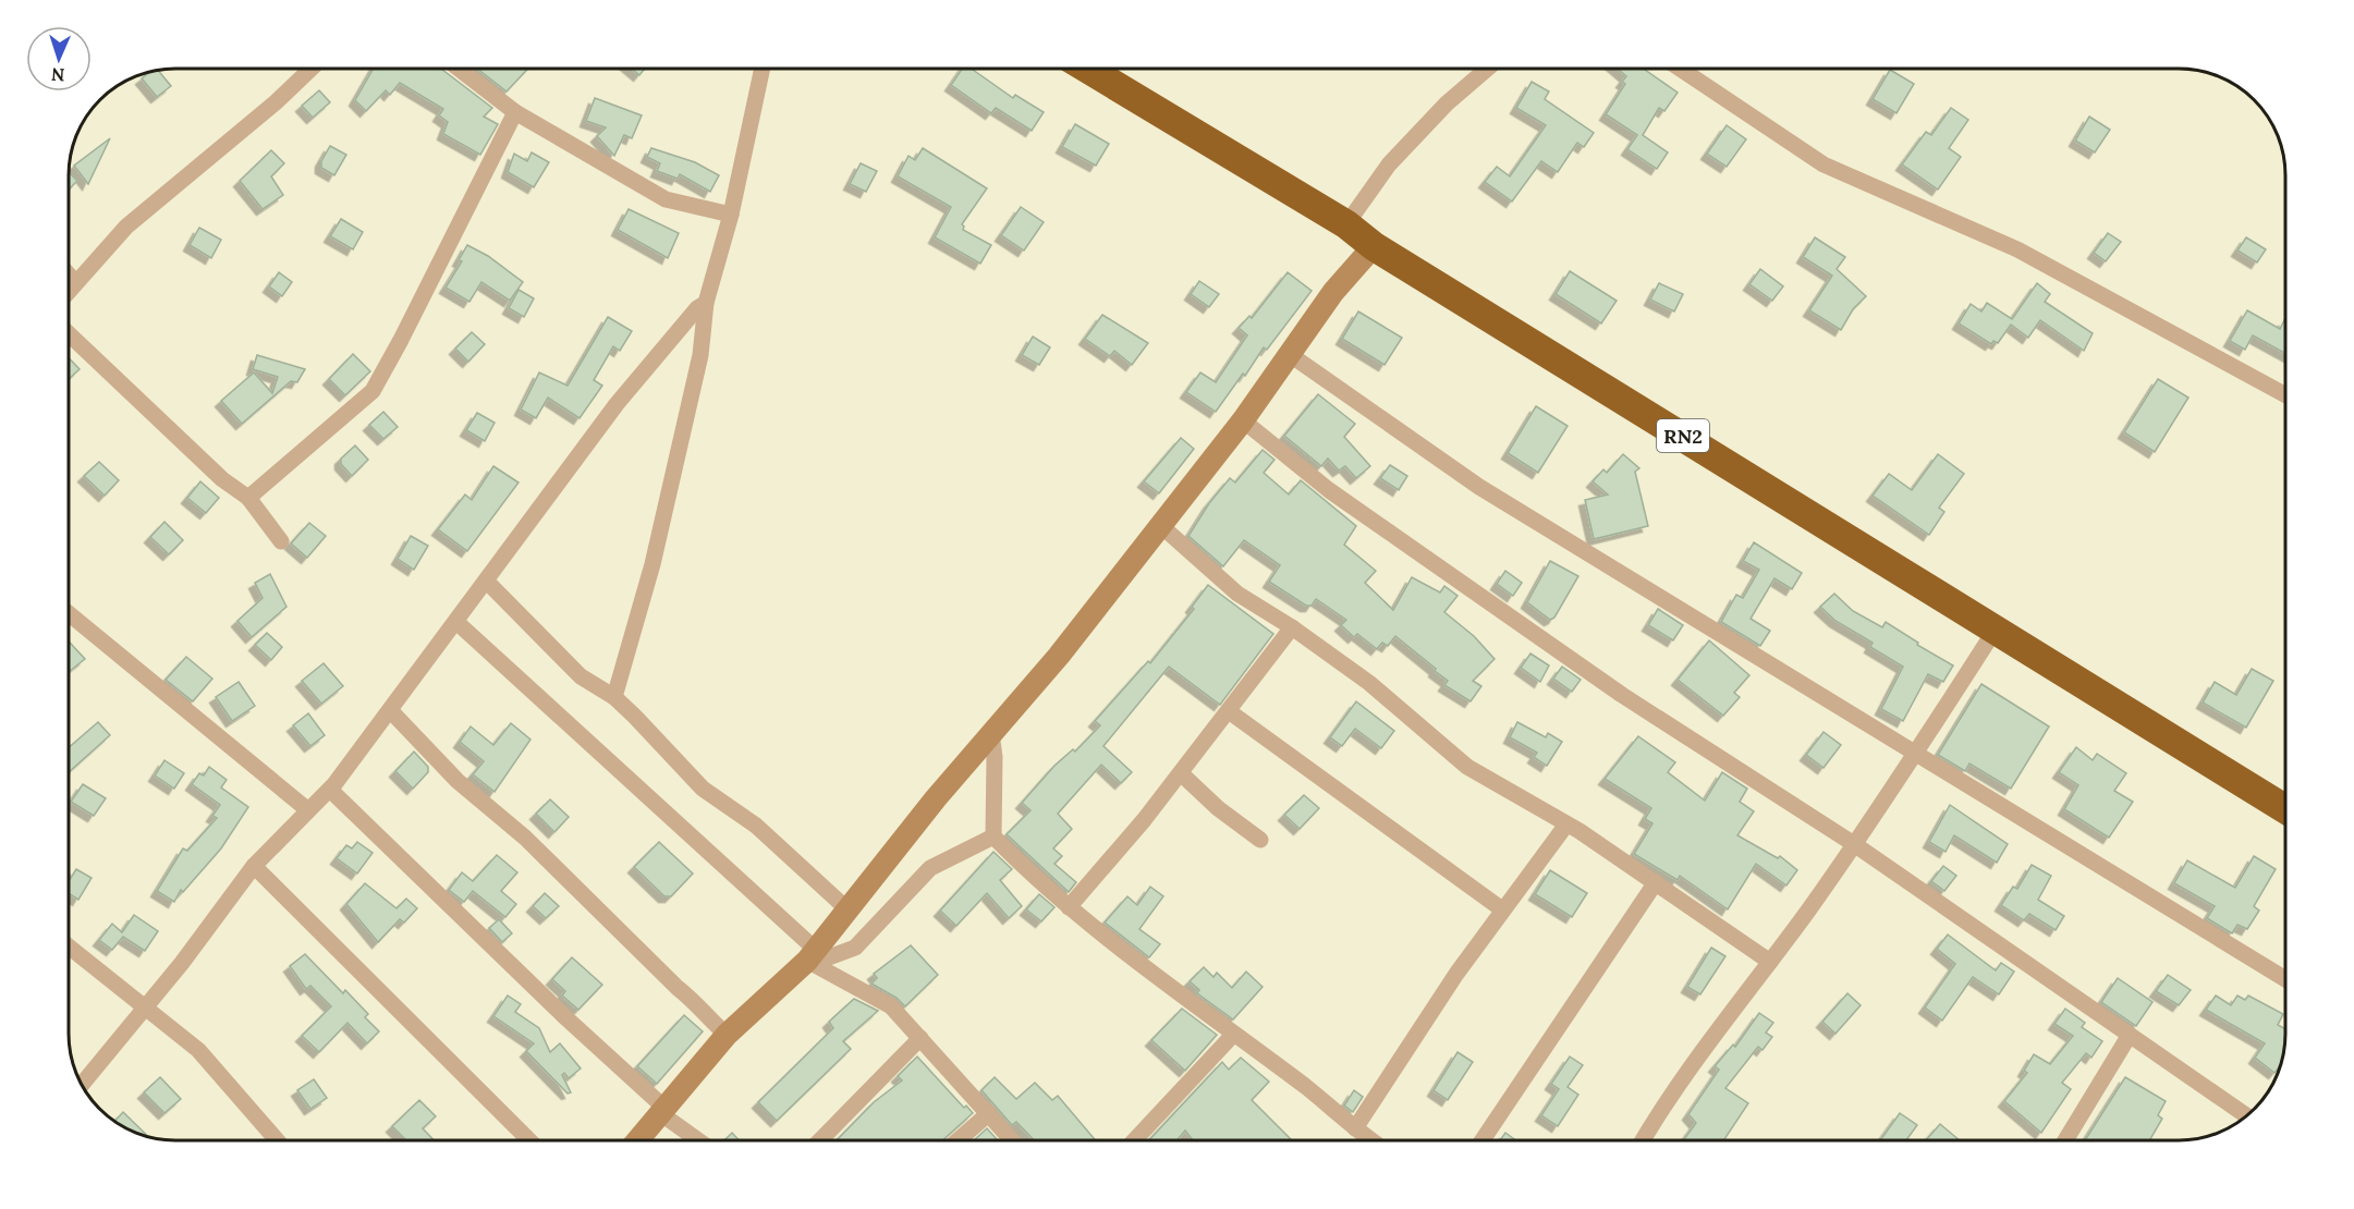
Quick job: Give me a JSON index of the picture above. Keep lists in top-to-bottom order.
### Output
{
  "streets": {
    "highway": ["RN2"]
  },
  "north": "bottom"
}
